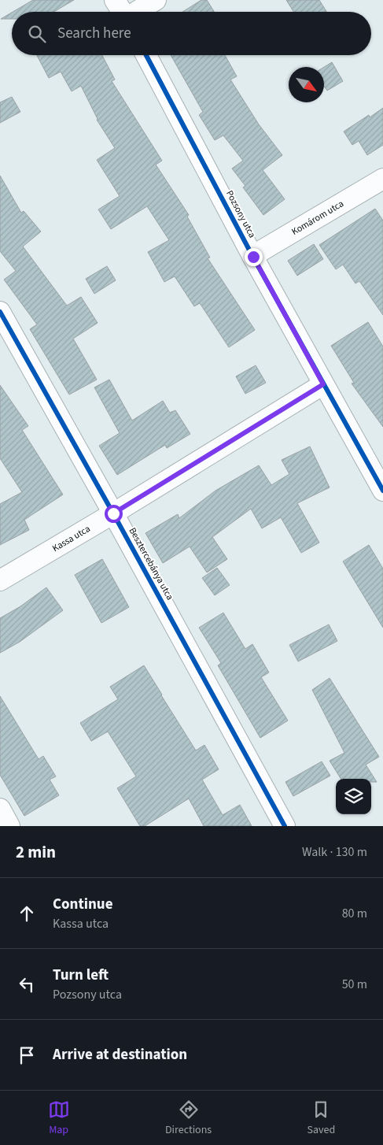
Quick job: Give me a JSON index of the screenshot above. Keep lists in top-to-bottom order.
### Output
{
  "streets": {
    "street": [
      "Pozsony utca",
      "Komárom utca",
      "Kassa utca",
      "Besztercebánya utca"
    ]
  },
  "crossings": [
    ["Pozsony utca", "Komárom utca"],
    ["Pozsony utca", "Kassa utca"],
    ["Kassa utca", "Besztercebánya utca"]
  ],
  "north": "bottom right",
  "page": {
    "search": "Search here",
    "heading": ["2 min", "Walk · 130 m"],
    "list": [
      ["Continue", "Kassa utca", "80 m"],
      ["Turn left", "Pozsony utca", "50 m"],
      "Arrive at destination"
    ],
    "nav": ["Map", "Directions", "Saved"]
  }
}
